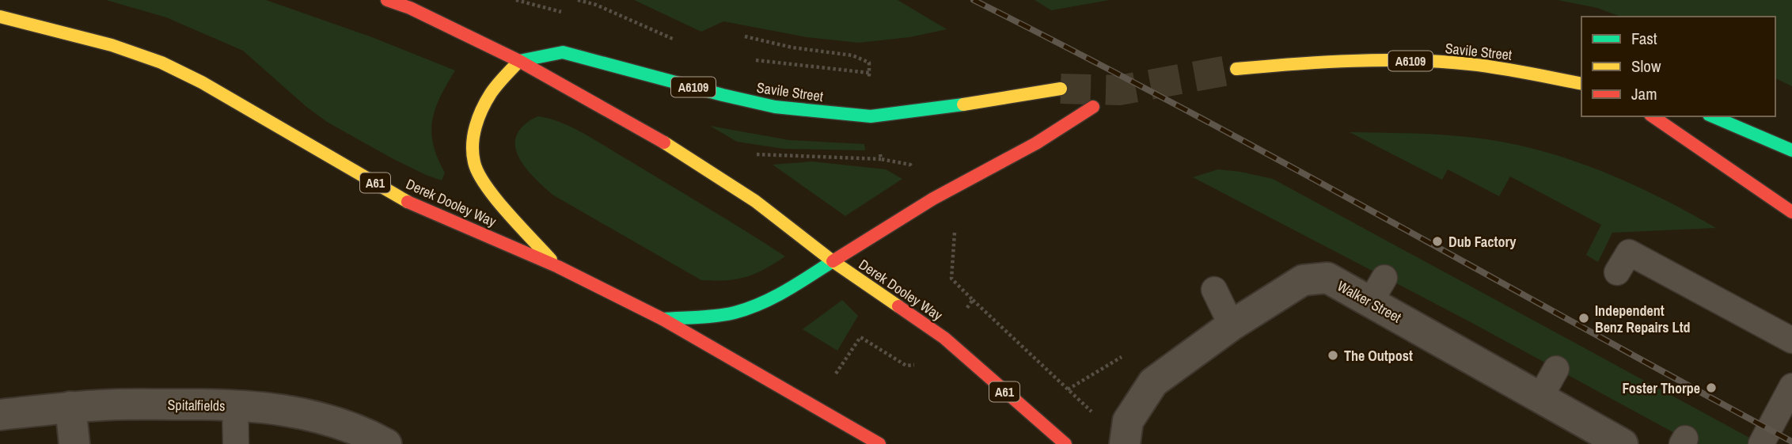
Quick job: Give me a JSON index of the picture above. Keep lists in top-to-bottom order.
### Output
{
  "streets": {
    "main road": [
      "Savile Street",
      "A6109",
      "A61",
      "Derek Dooley Way"
    ],
    "street": ["Walker Street", "Spitalfields"]
  },
  "crossings": [
    ["Savile Street", "Derek Dooley Way"]
  ],
  "places": [
    "Dub Factory",
    "Independent Benz Repairs Ltd",
    "The Outpost",
    "Foster Thorpe"
  ],
  "legend": ["Fast", "Slow", "Jam"]
}
